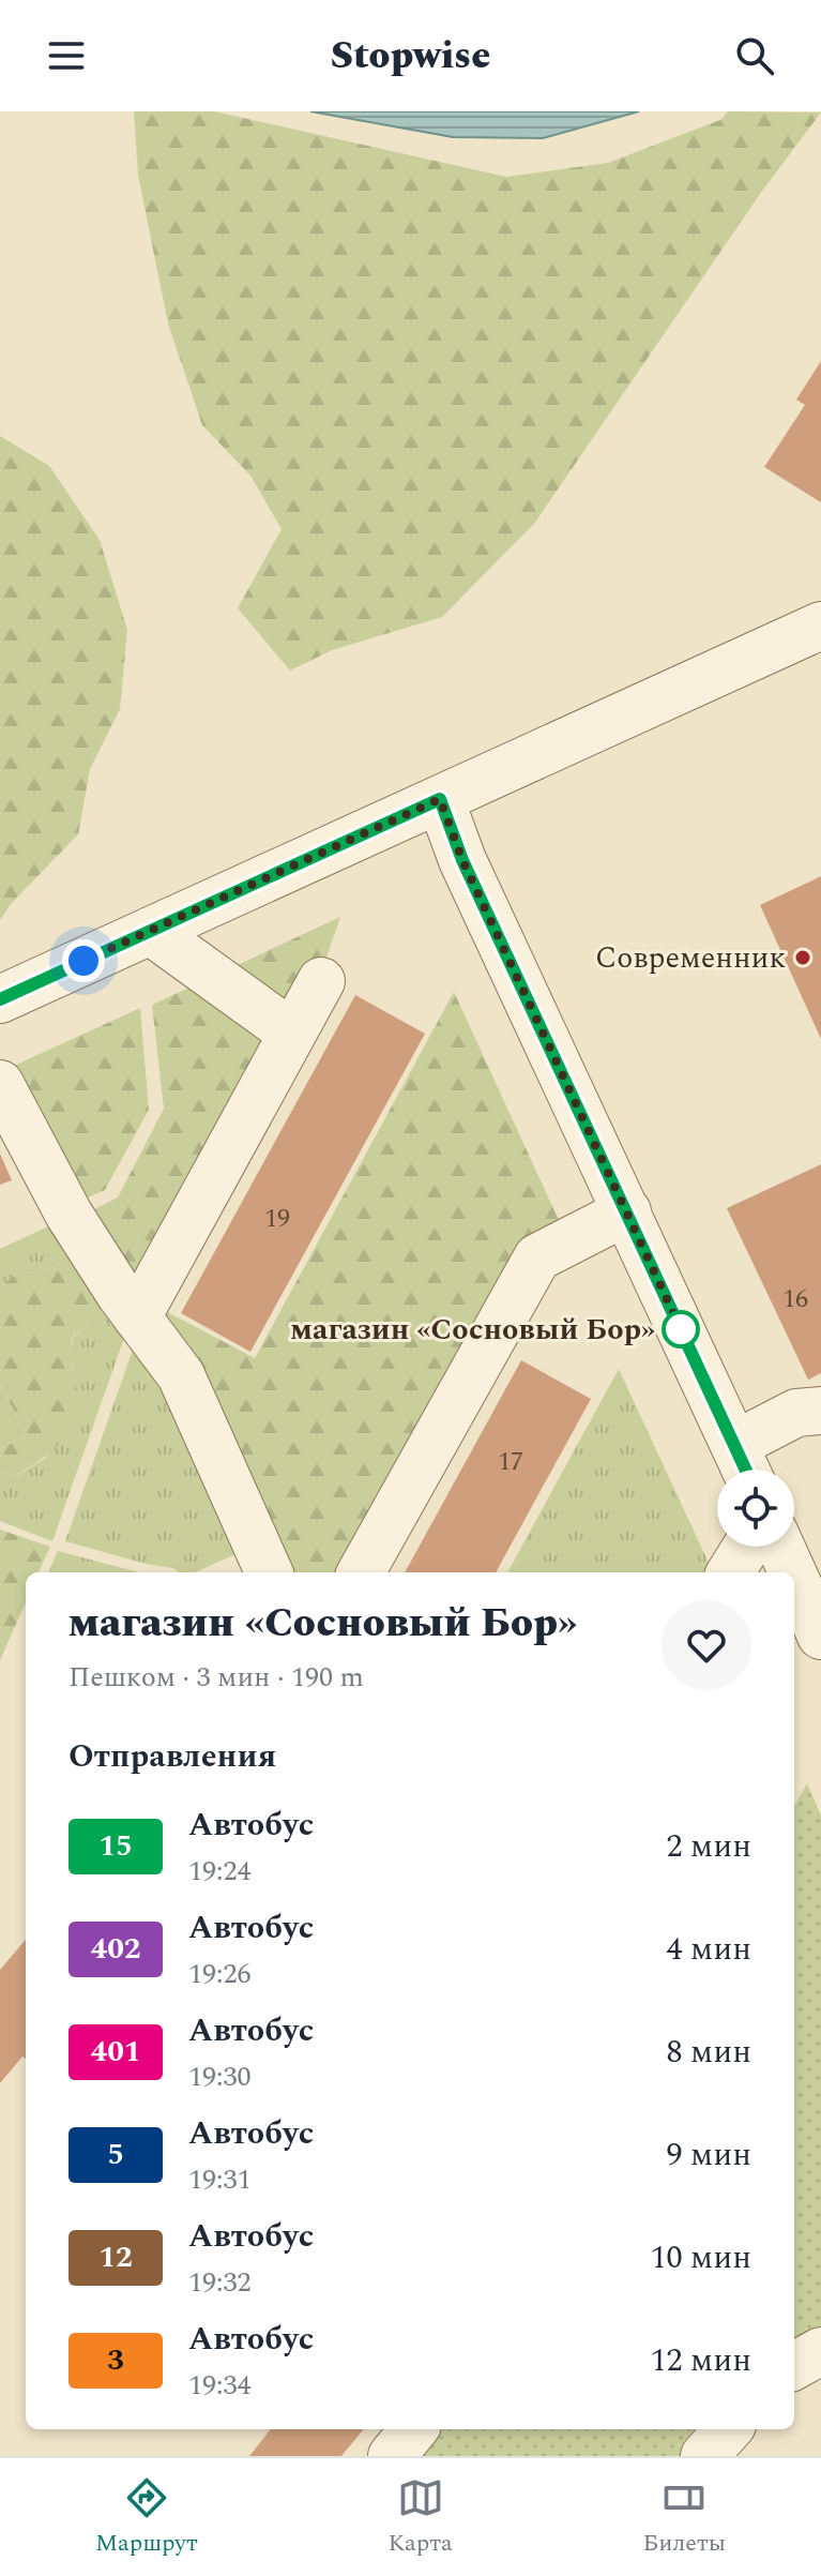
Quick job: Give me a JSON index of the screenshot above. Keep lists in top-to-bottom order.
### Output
{
  "places": ["Современник", "магазин «Сосновый Бор»"],
  "lines": ["bus line 15"],
  "house_numbers": ["19", "16", "17"],
  "page": {
    "header": "Stopwise",
    "heading": [
      ["магазин «Сосновый Бор»", "Пешком · 3 мин · 190 m"],
      "Отправления"
    ],
    "list": [
      {
        "mark": "15",
        "name": "Автобус",
        "note": "19:24",
        "value": "2 мин"
      },
      {
        "mark": "402",
        "name": "Автобус",
        "note": "19:26",
        "value": "4 мин"
      },
      {
        "mark": "401",
        "name": "Автобус",
        "note": "19:30",
        "value": "8 мин"
      },
      {
        "mark": "5",
        "name": "Автобус",
        "note": "19:31",
        "value": "9 мин"
      },
      {
        "mark": "12",
        "name": "Автобус",
        "note": "19:32",
        "value": "10 мин"
      },
      {
        "mark": "3",
        "name": "Автобус",
        "note": "19:34",
        "value": "12 мин"
      }
    ],
    "tabs": ["Маршрут", "Карта", "Билеты"]
  }
}
